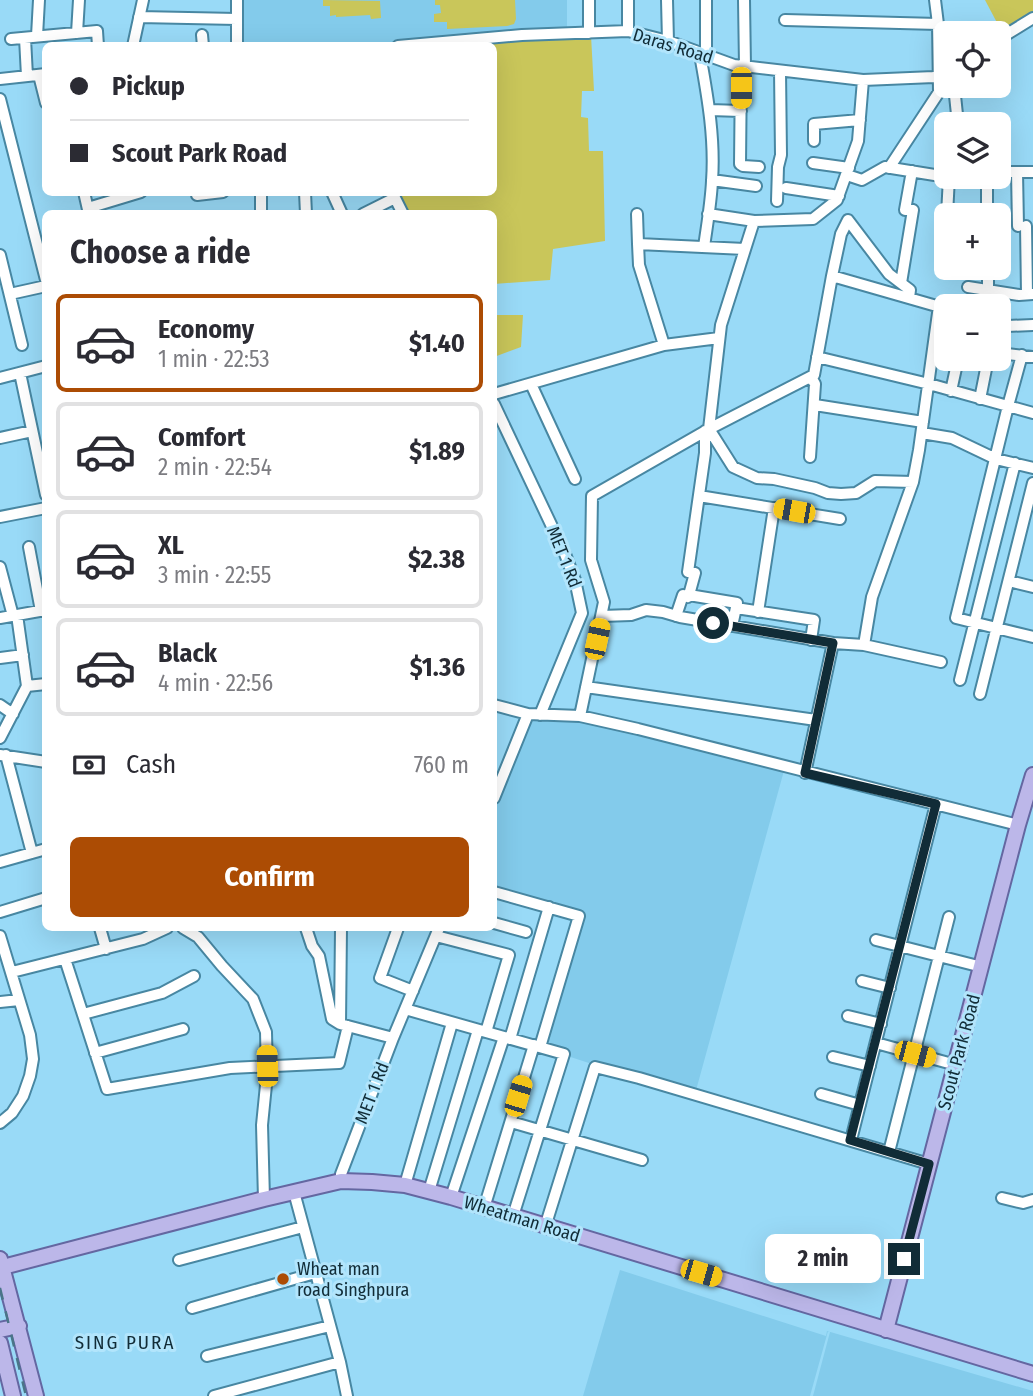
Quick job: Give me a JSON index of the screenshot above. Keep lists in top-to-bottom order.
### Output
{
  "streets": {
    "main road": ["Scout Park Road", "Wheatman Road"],
    "street": ["Daras Road", "MET 1 Rd"]
  },
  "crossings": [
    ["MET 1 Rd", "Wheatman Road"],
    ["Scout Park Road", "Wheatman Road"]
  ],
  "districts": ["SING PURA"],
  "places": ["Wheat man road Singhpura"],
  "page": {
    "map_buttons": ["+", "−"],
    "banner": ["Pickup", "Scout Park Road"],
    "heading": "Choose a ride",
    "list": [
      {
        "name": "Economy",
        "note": "1 min · 22:53",
        "value": "$1.40"
      },
      {
        "name": "Comfort",
        "note": "2 min · 22:54",
        "value": "$1.89"
      },
      {
        "name": "XL",
        "note": "3 min · 22:55",
        "value": "$2.38"
      },
      {
        "name": "Black",
        "note": "4 min · 22:56",
        "value": "$1.36"
      }
    ],
    "pay": ["Cash", "760 m"],
    "buttons": "Confirm",
    "bubble": "2 min"
  }
}
